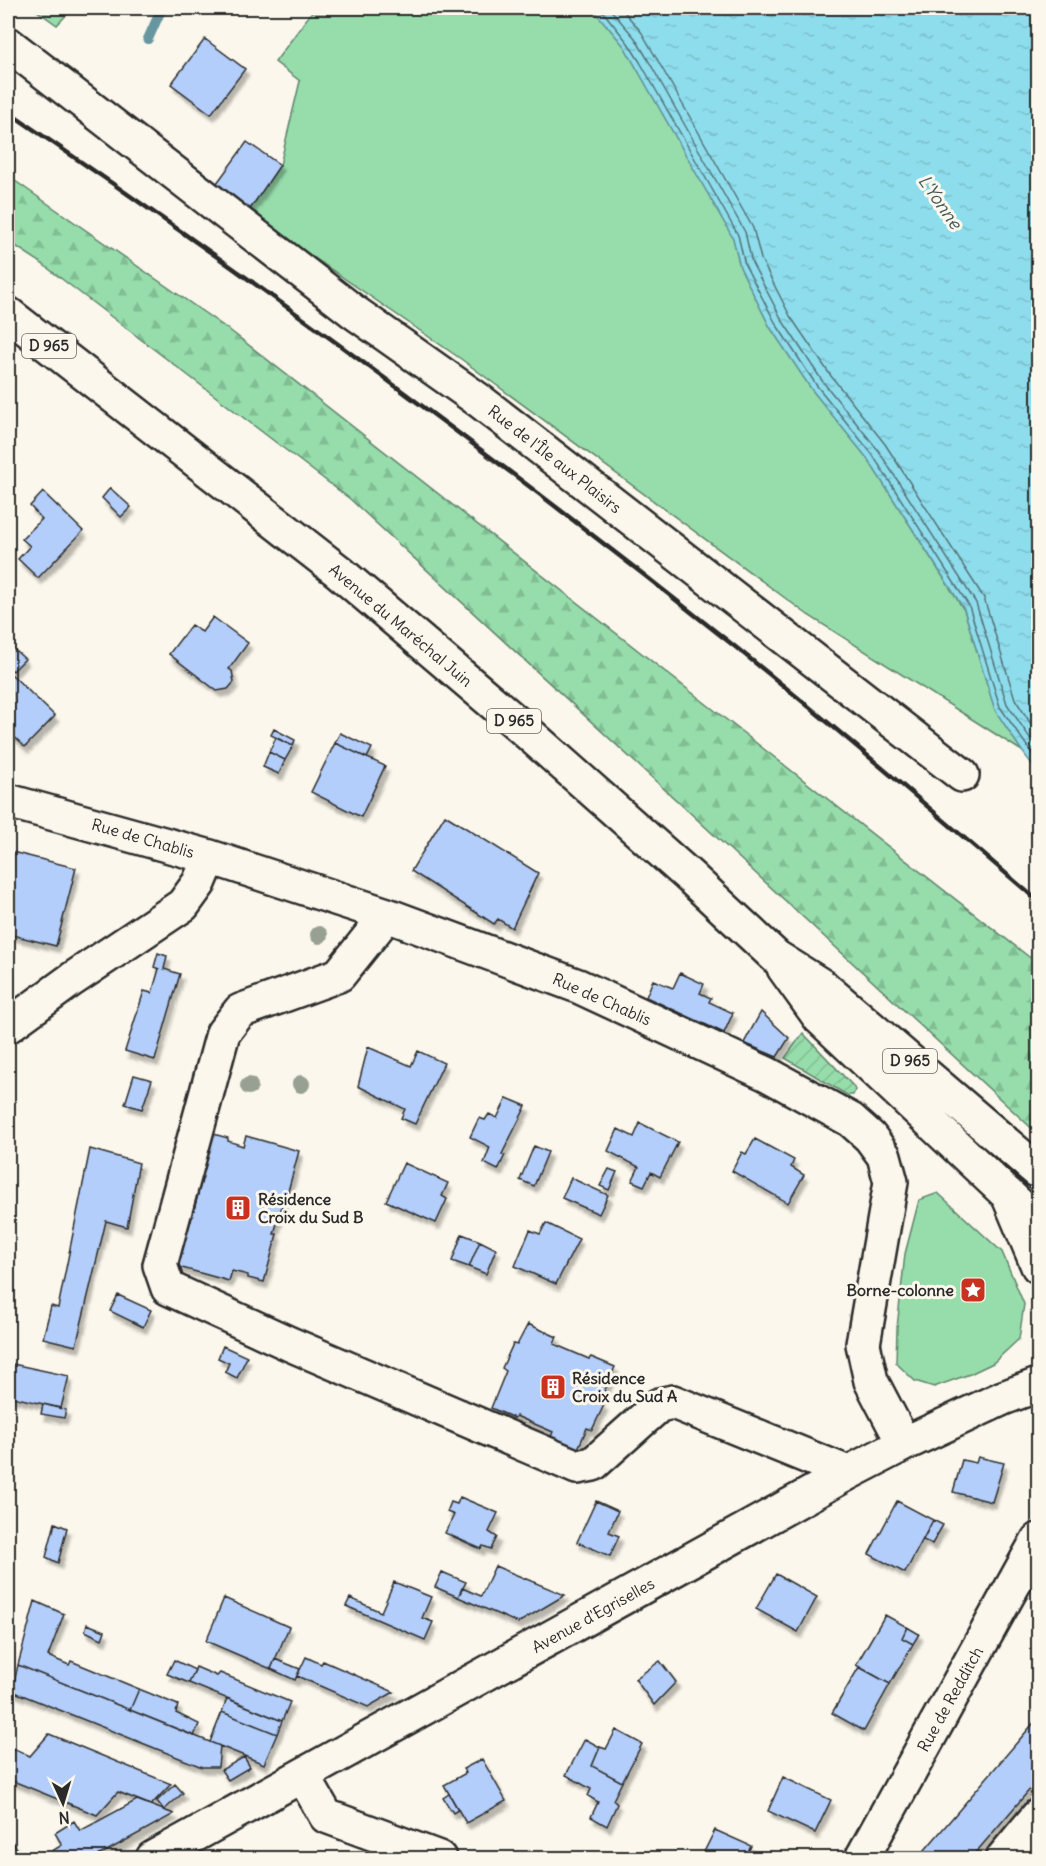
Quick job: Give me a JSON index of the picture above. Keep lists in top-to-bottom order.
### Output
{
  "streets": {
    "street": [
      "D 965",
      "Rue de l'Île aux Plaisirs",
      "Avenue du Maréchal Juin",
      "Rue de Chablis",
      "Avenue d'Egriselles",
      "Rue de Redditch"
    ]
  },
  "crossings": [
    ["Rue de Chablis", "Avenue d'Egriselles"]
  ],
  "water": ["L'Yonne"],
  "places": {
    "building": ["Résidence Croix du Sud B", "Résidence Croix du Sud A"],
    "place": ["Borne-colonne"]
  },
  "north": "bottom"
}
